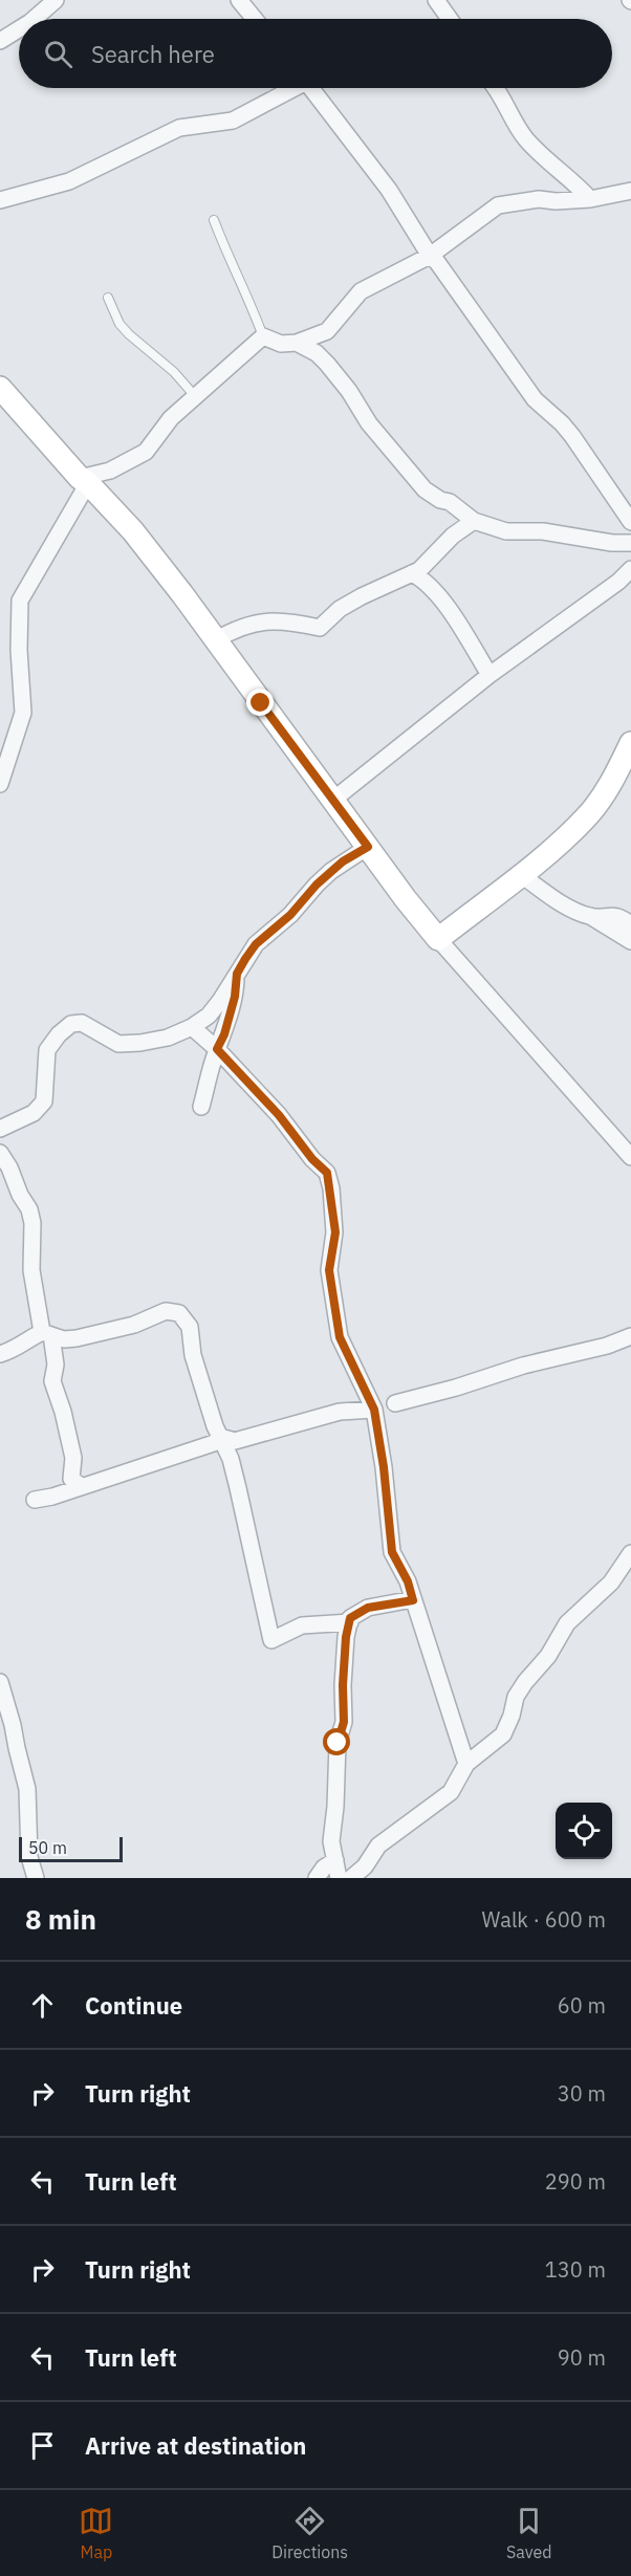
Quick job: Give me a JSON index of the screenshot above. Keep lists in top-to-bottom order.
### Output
{
  "scale_bar": "50 m",
  "page": {
    "search": "Search here",
    "scale": "50 m",
    "heading": ["8 min", "Walk · 600 m"],
    "list": [
      ["Continue", "60 m"],
      ["Turn right", "30 m"],
      ["Turn left", "290 m"],
      ["Turn right", "130 m"],
      ["Turn left", "90 m"],
      "Arrive at destination"
    ],
    "nav": ["Map", "Directions", "Saved"]
  }
}
